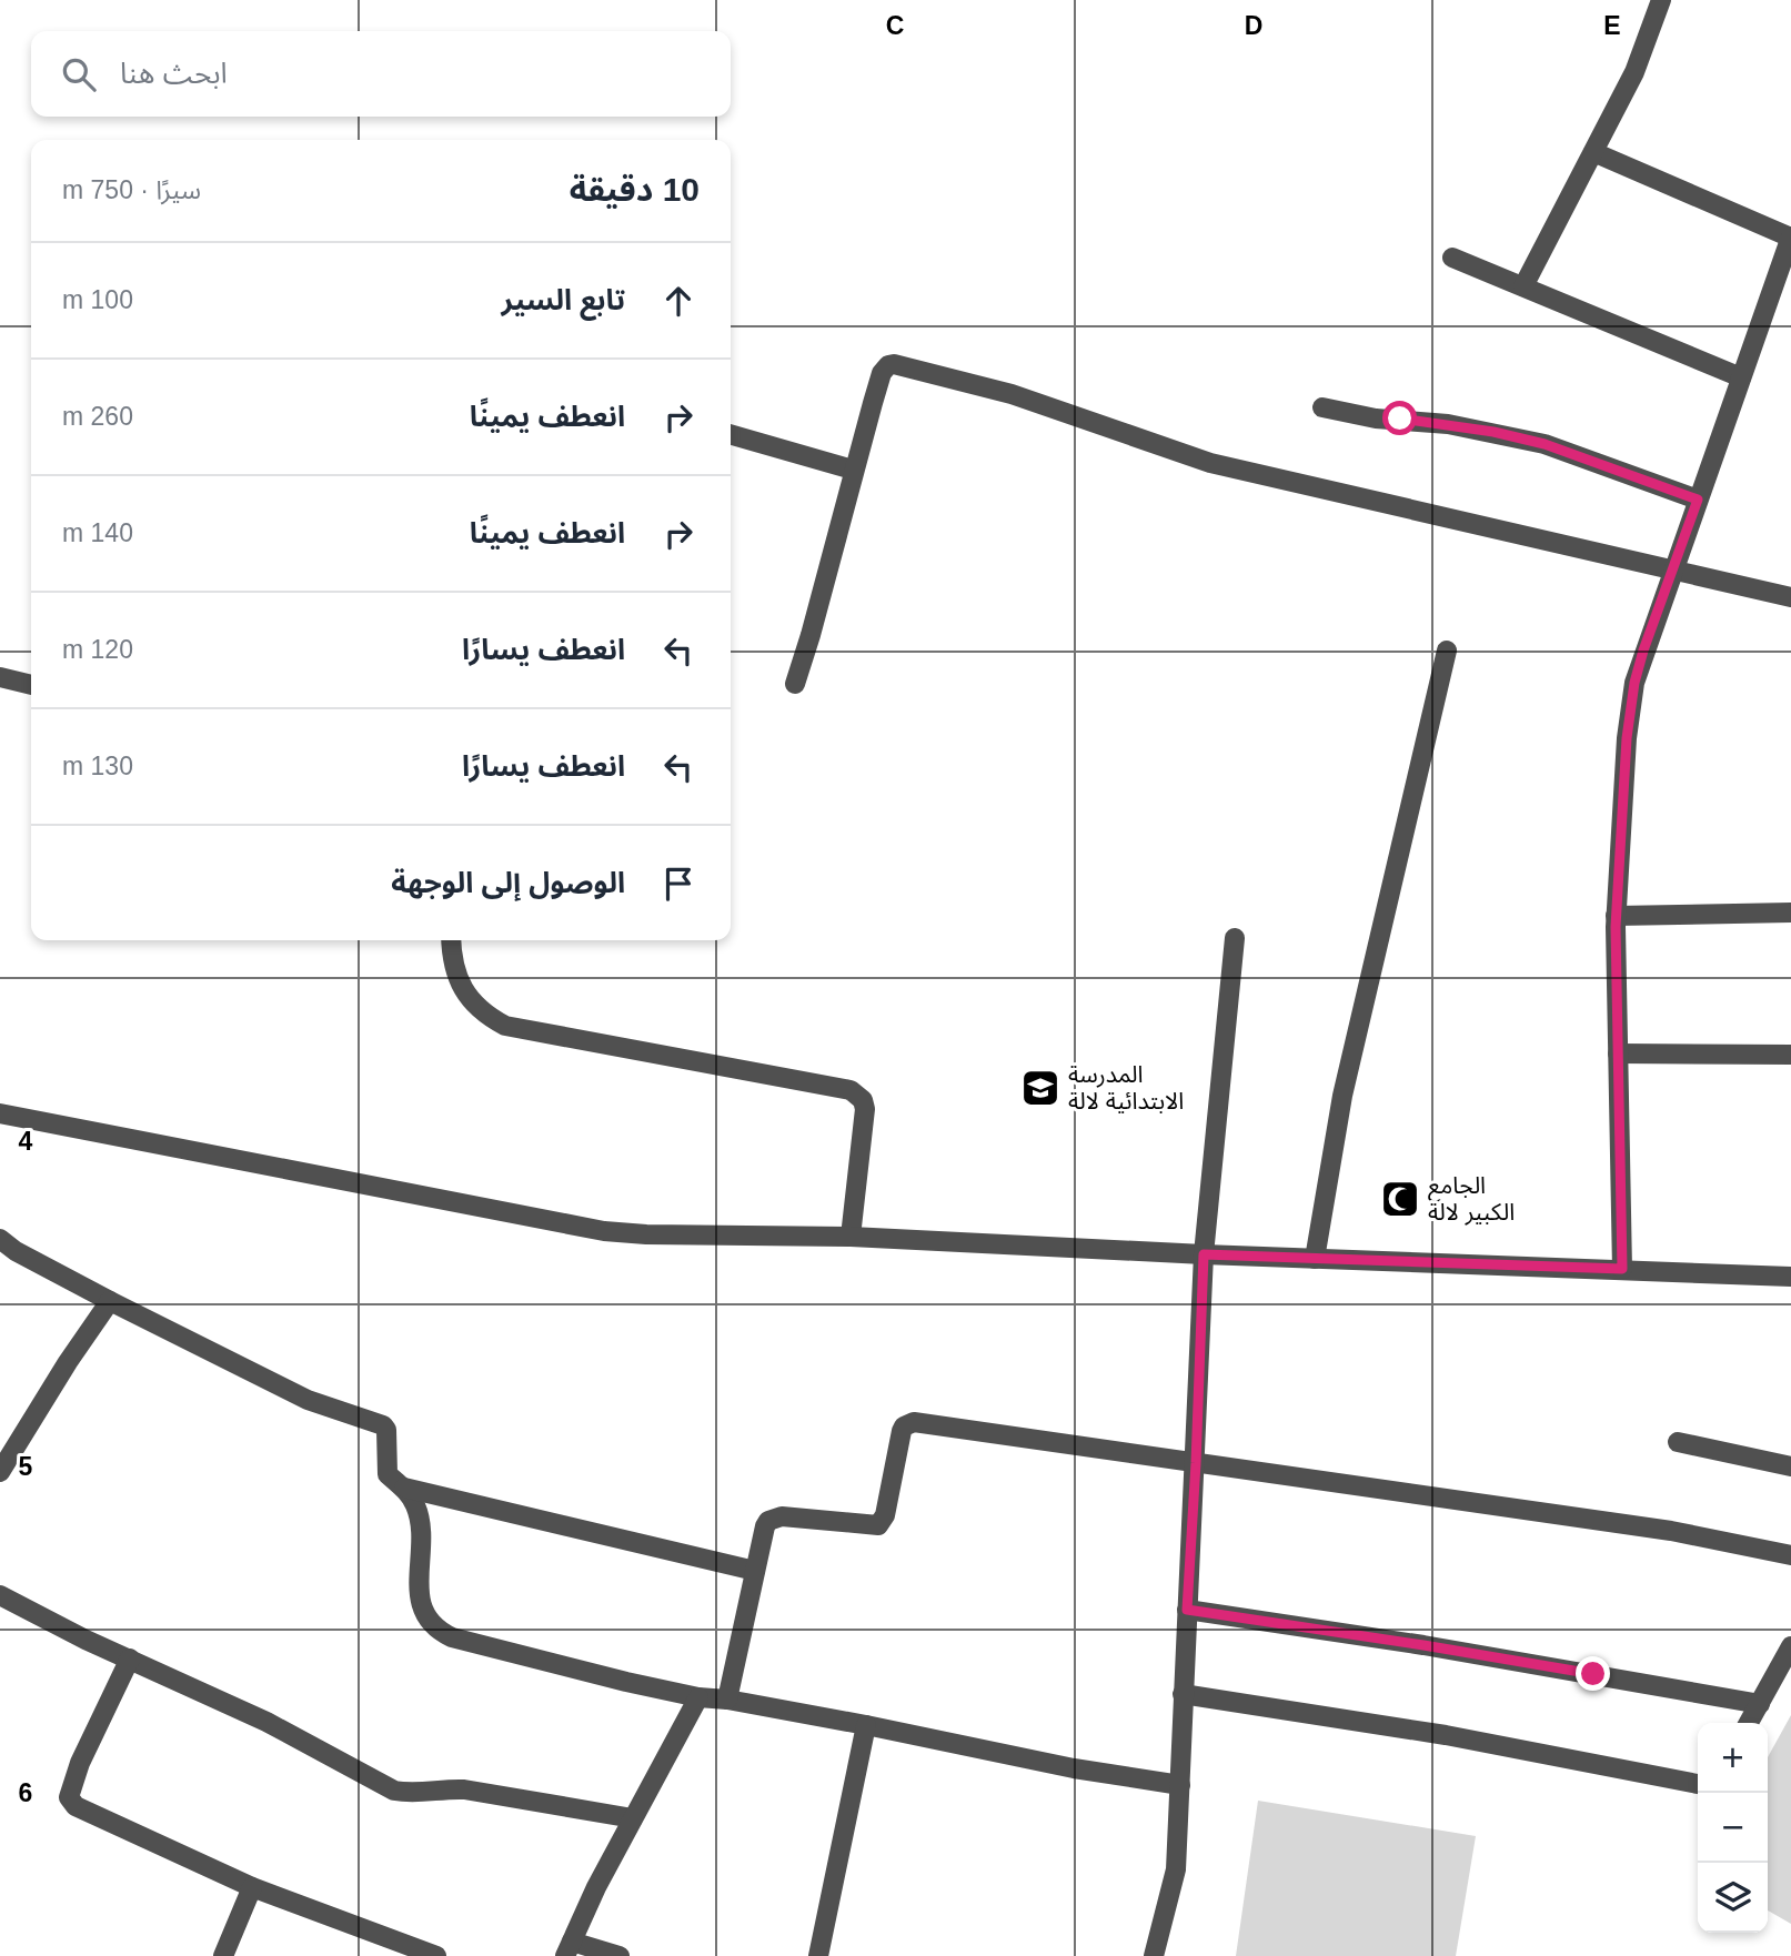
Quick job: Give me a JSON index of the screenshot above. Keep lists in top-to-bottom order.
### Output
{
  "places": {
    "school or university": ["المدرسة الابتدائية لالة"],
    "mosque": ["الجامع الكبير لالة"]
  },
  "page": {
    "search": "ابحث هنا",
    "heading": ["10 دقيقة", "سيرًا · 750 m"],
    "list": [
      ["تابع السير", "100 m"],
      ["انعطف يمينًا", "260 m"],
      ["انعطف يمينًا", "140 m"],
      ["انعطف يسارًا", "120 m"],
      ["انعطف يسارًا", "130 m"],
      "الوصول إلى الوجهة"
    ],
    "map_buttons": ["+", "−"]
  },
  "grid": {
    "columns": ["C", "D", "E"],
    "rows": ["4", "5", "6"]
  }
}
